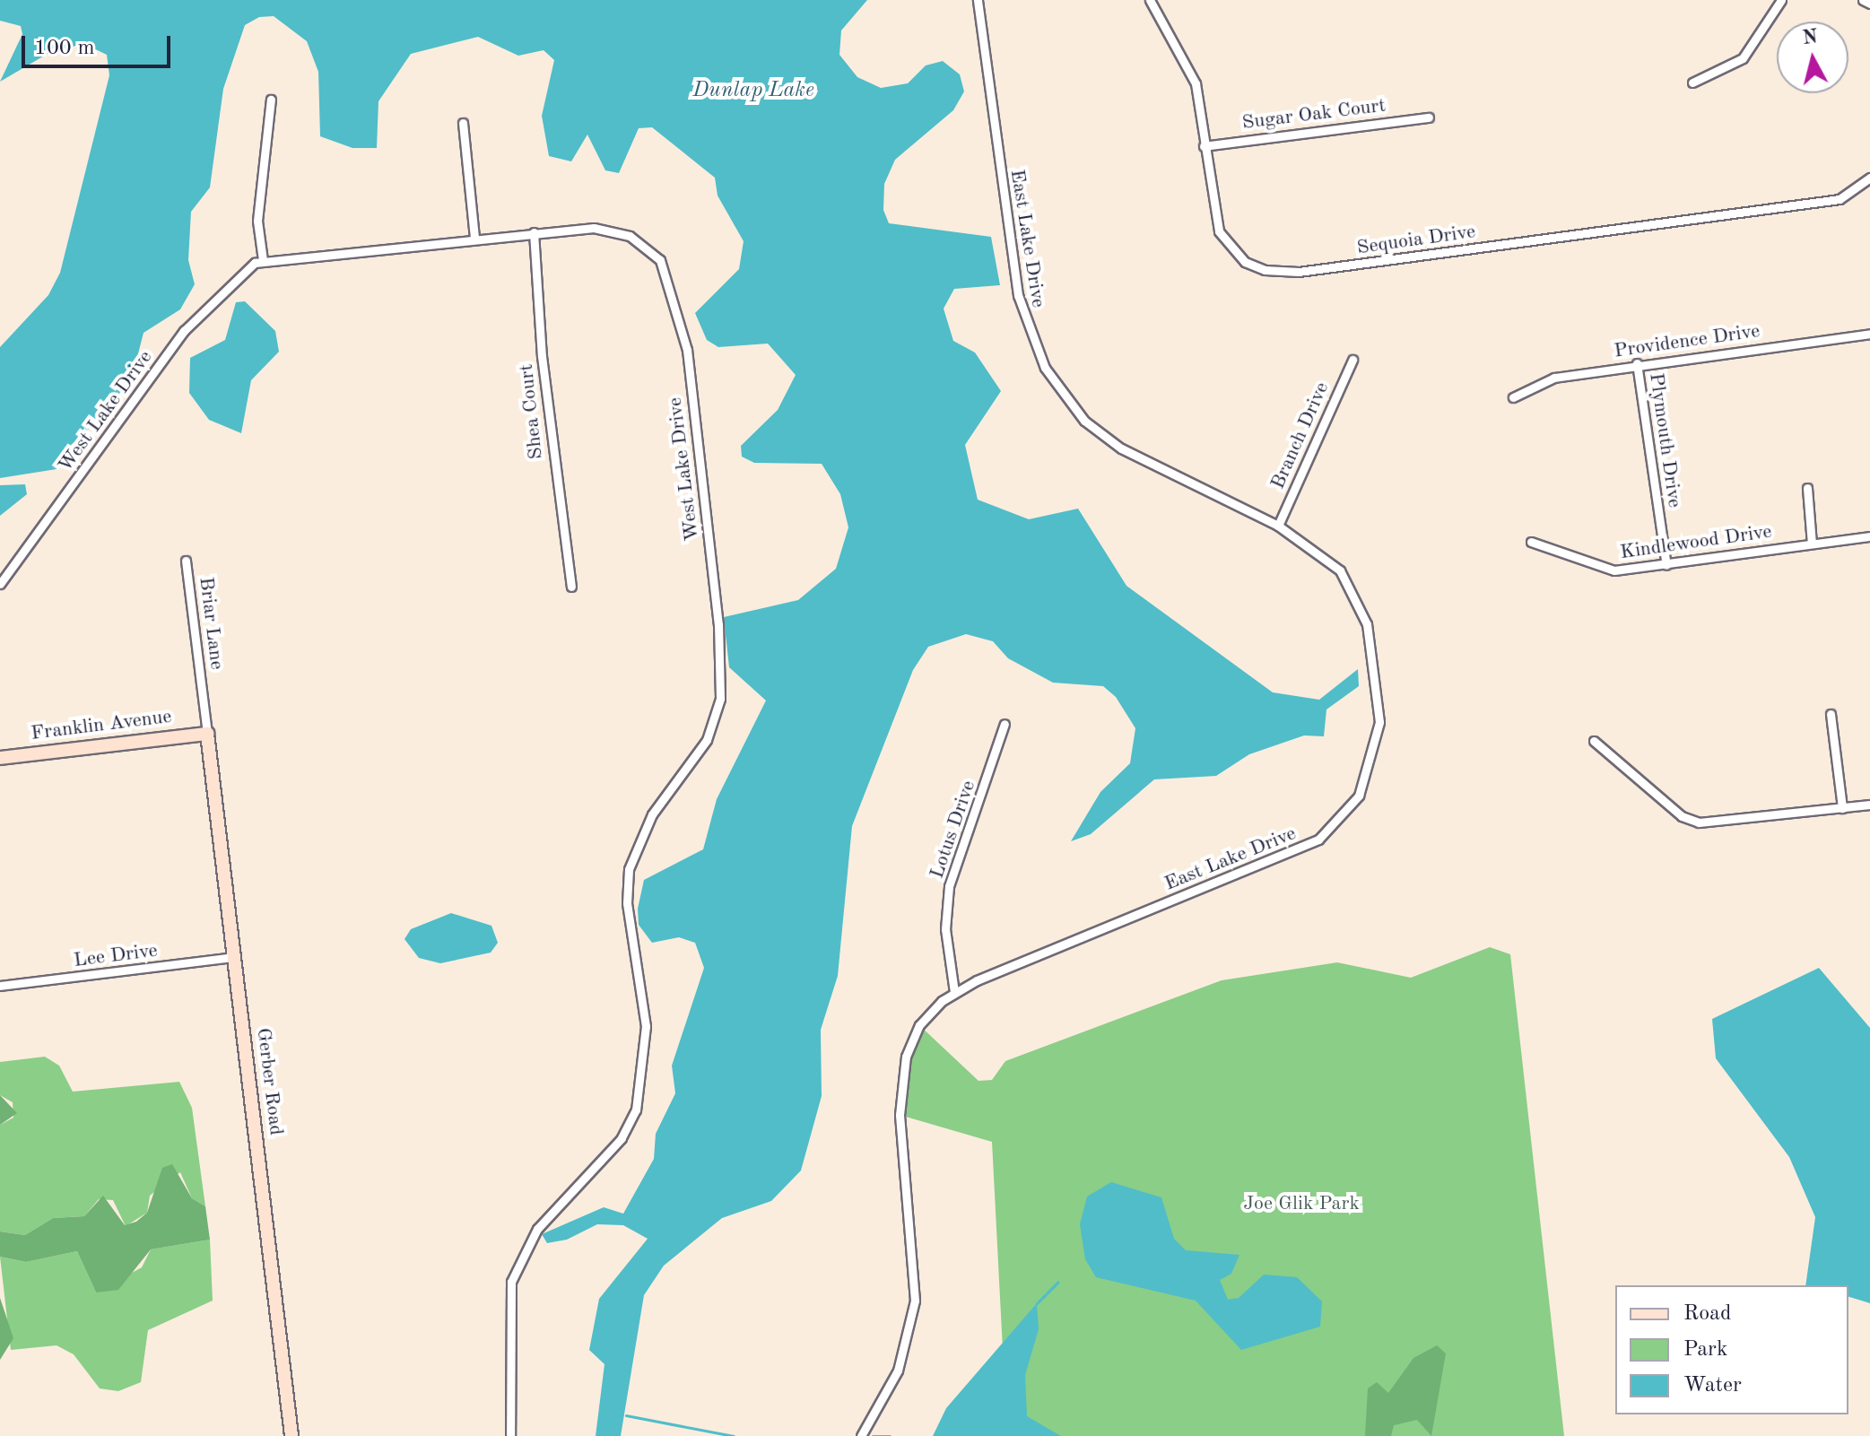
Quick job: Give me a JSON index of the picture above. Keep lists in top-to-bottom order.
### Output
{
  "streets": {
    "street": [
      "Sugar Oak Court",
      "East Lake Drive",
      "Sequoia Drive",
      "Providence Drive",
      "West Lake Drive",
      "Shea Court",
      "Branch Drive",
      "Plymouth Drive",
      "Kindlewood Drive",
      "Briar Lane",
      "Franklin Avenue",
      "Lotus Drive",
      "Lee Drive",
      "Gerber Road"
    ]
  },
  "crossings": [
    ["Sugar Oak Court", "Sequoia Drive"],
    ["East Lake Drive", "Branch Drive"],
    ["East Lake Drive", "Lotus Drive"],
    ["Providence Drive", "Plymouth Drive"],
    ["West Lake Drive", "Shea Court"],
    ["Plymouth Drive", "Kindlewood Drive"],
    ["Briar Lane", "Franklin Avenue"],
    ["Briar Lane", "Gerber Road"],
    ["Franklin Avenue", "Gerber Road"],
    ["Lee Drive", "Gerber Road"]
  ],
  "water": ["Dunlap Lake"],
  "parks": ["Joe Glik Park"],
  "legend": ["Road", "Park", "Water"],
  "scale_bar": "100 m",
  "north": "top"
}
